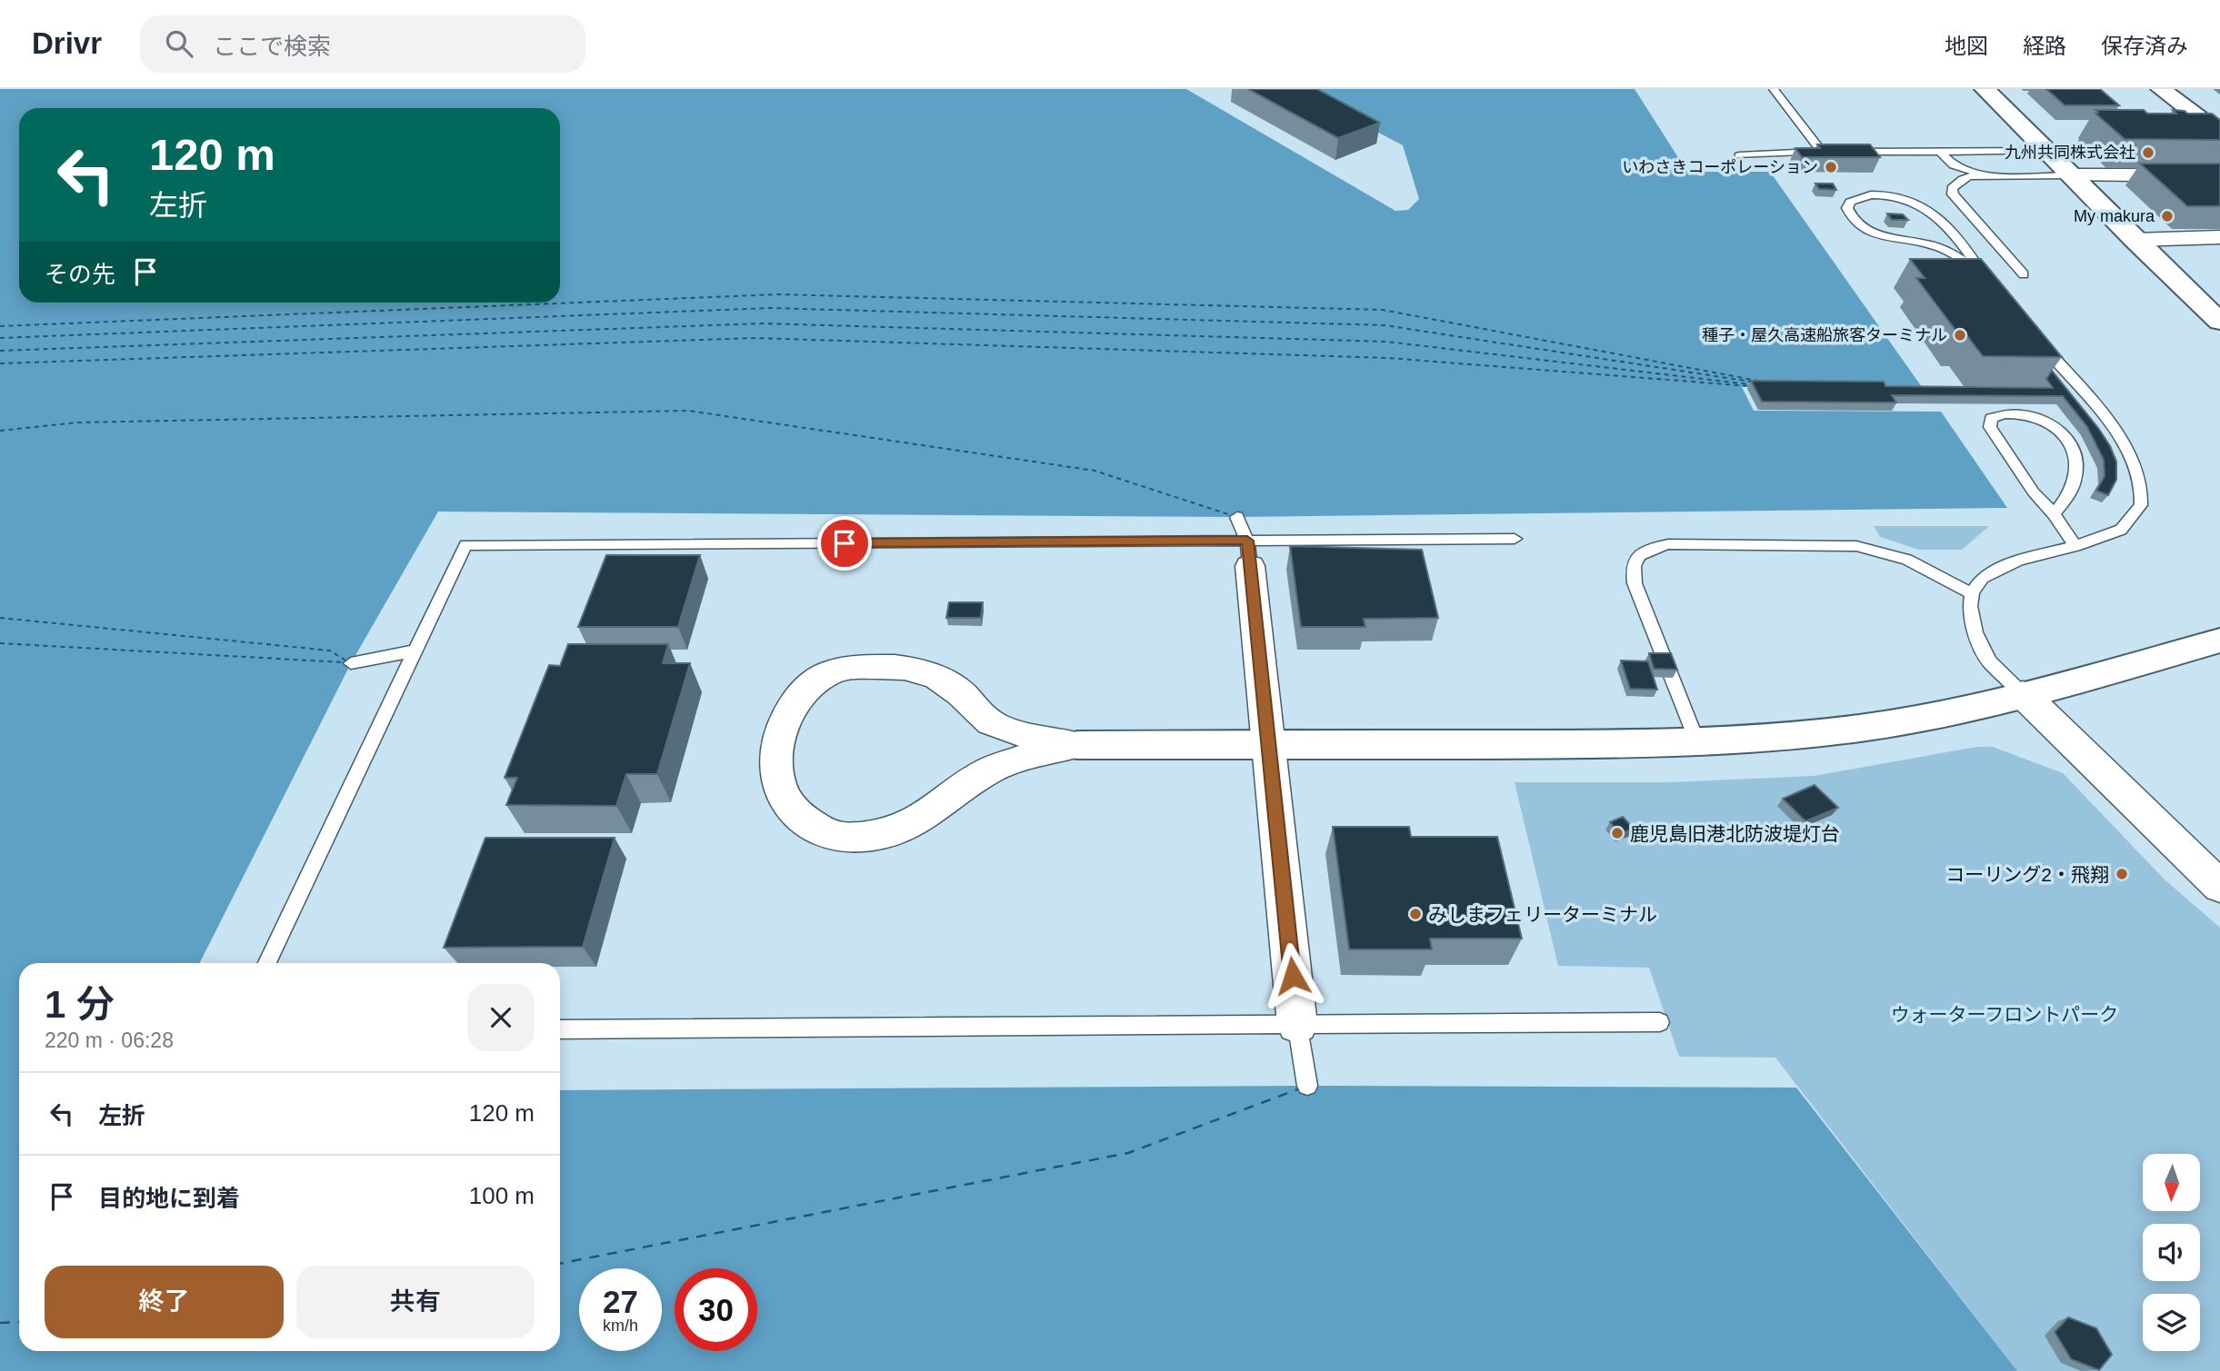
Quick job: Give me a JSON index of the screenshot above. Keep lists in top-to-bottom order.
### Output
{
  "parks": ["ウォーターフロントパーク"],
  "places": [
    "九州共同株式会社",
    "いわさきコーポレーション",
    "My makura",
    "種子・屋久高速船旅客ターミナル",
    "鹿児島旧港北防波堤灯台",
    "コーリング2・飛翔",
    "みしまフェリーターミナル"
  ],
  "north": "bottom",
  "page": {
    "header": "Drivr",
    "search": "ここで検索",
    "nav": ["地図", "経路", "保存済み"],
    "turn": ["120 m", "左折"],
    "then": "その先",
    "heading": ["1 分", "220 m · 06:28"],
    "list": [
      {
        "name": "左折",
        "value": "120 m"
      },
      {
        "name": "目的地に到着",
        "value": "100 m"
      }
    ],
    "buttons": ["終了", "共有"],
    "speed": "27 km/h",
    "limit": "30"
  }
}
